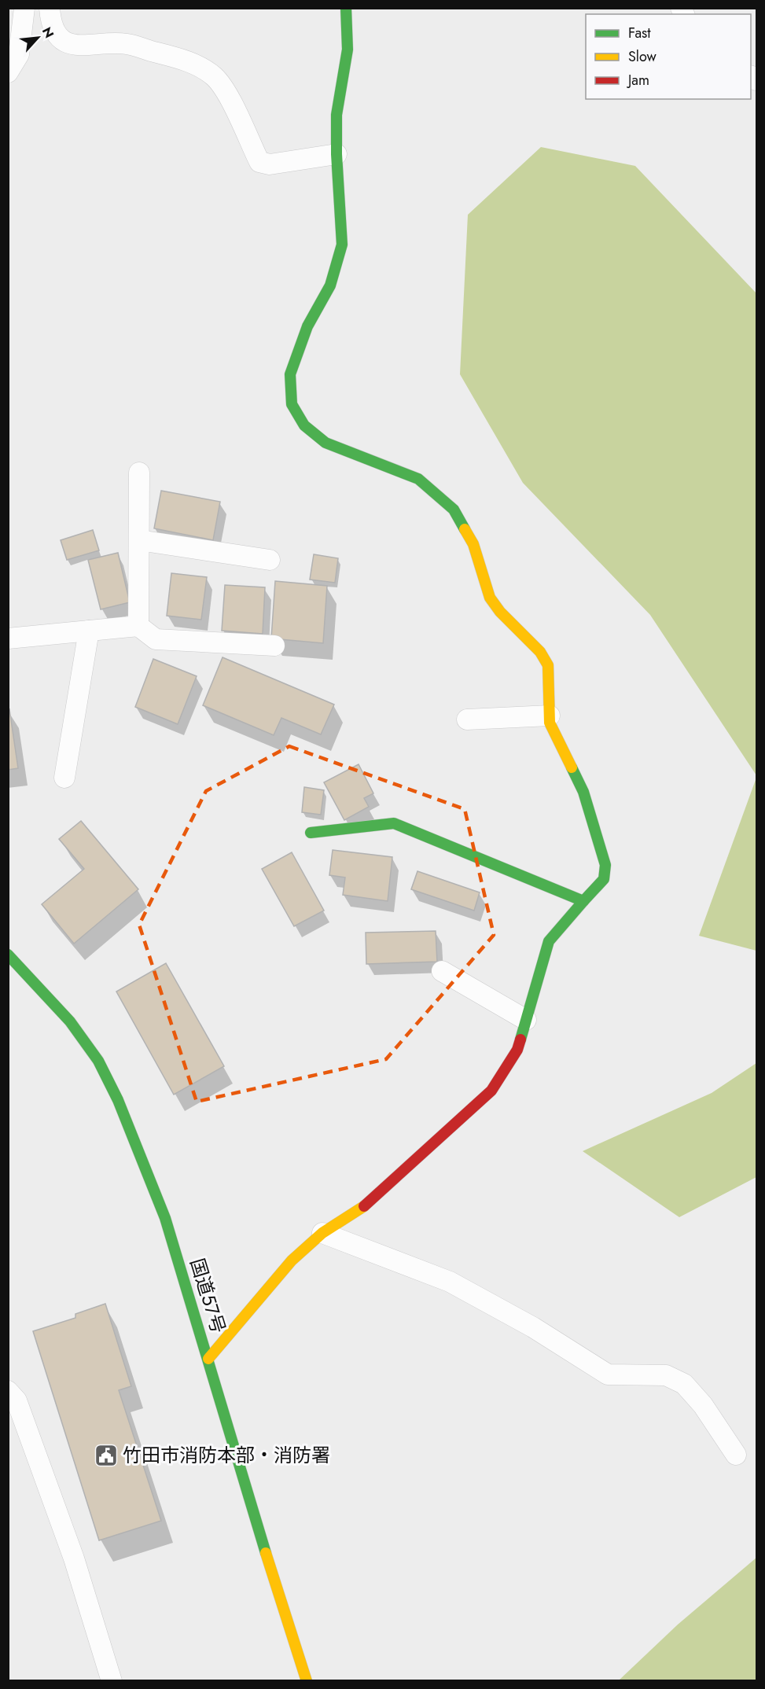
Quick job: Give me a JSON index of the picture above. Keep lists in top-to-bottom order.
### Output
{
  "streets": {
    "main road": ["国道57号"]
  },
  "places": {
    "public building": ["竹田市消防本部・消防署"]
  },
  "legend": ["Fast", "Slow", "Jam"],
  "north": "top right"
}
